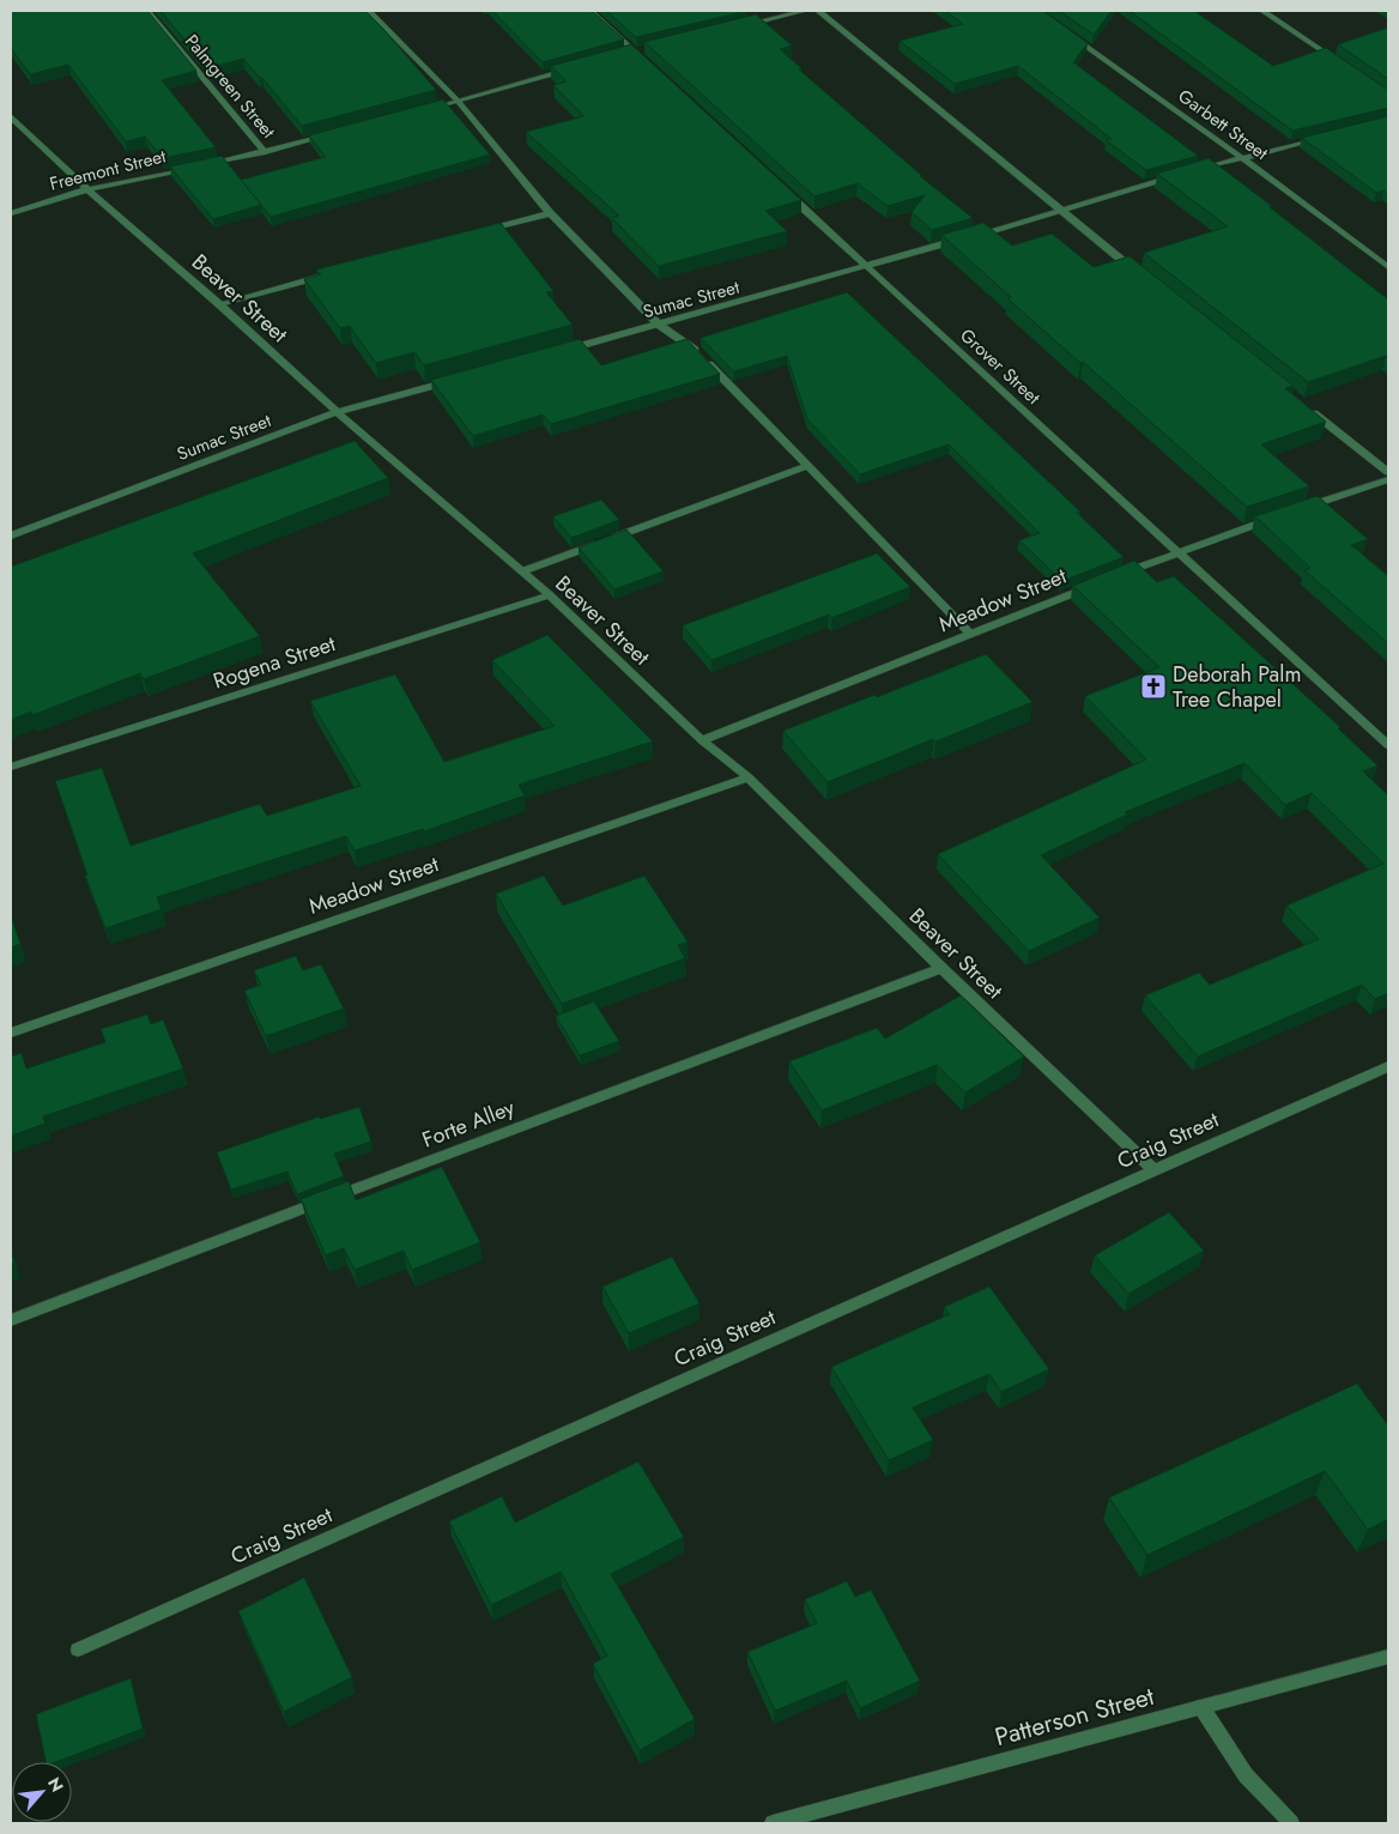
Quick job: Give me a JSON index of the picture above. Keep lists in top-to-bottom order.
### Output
{
  "streets": {
    "street": [
      "Palmgreen Street",
      "Garbett Street",
      "Freemont Street",
      "Beaver Street",
      "Sumac Street",
      "Grover Street",
      "Meadow Street",
      "Rogena Street",
      "Forte Alley",
      "Craig Street",
      "Patterson Street"
    ]
  },
  "crossings": [
    ["Palmgreen Street", "Freemont Street"],
    ["Freemont Street", "Beaver Street"],
    ["Beaver Street", "Sumac Street"],
    ["Beaver Street", "Meadow Street"],
    ["Beaver Street", "Rogena Street"],
    ["Beaver Street", "Forte Alley"],
    ["Beaver Street", "Craig Street"],
    ["Sumac Street", "Grover Street"]
  ],
  "places": {
    "church": ["Deborah Palm Tree Chapel"]
  },
  "north": "top right"
}
